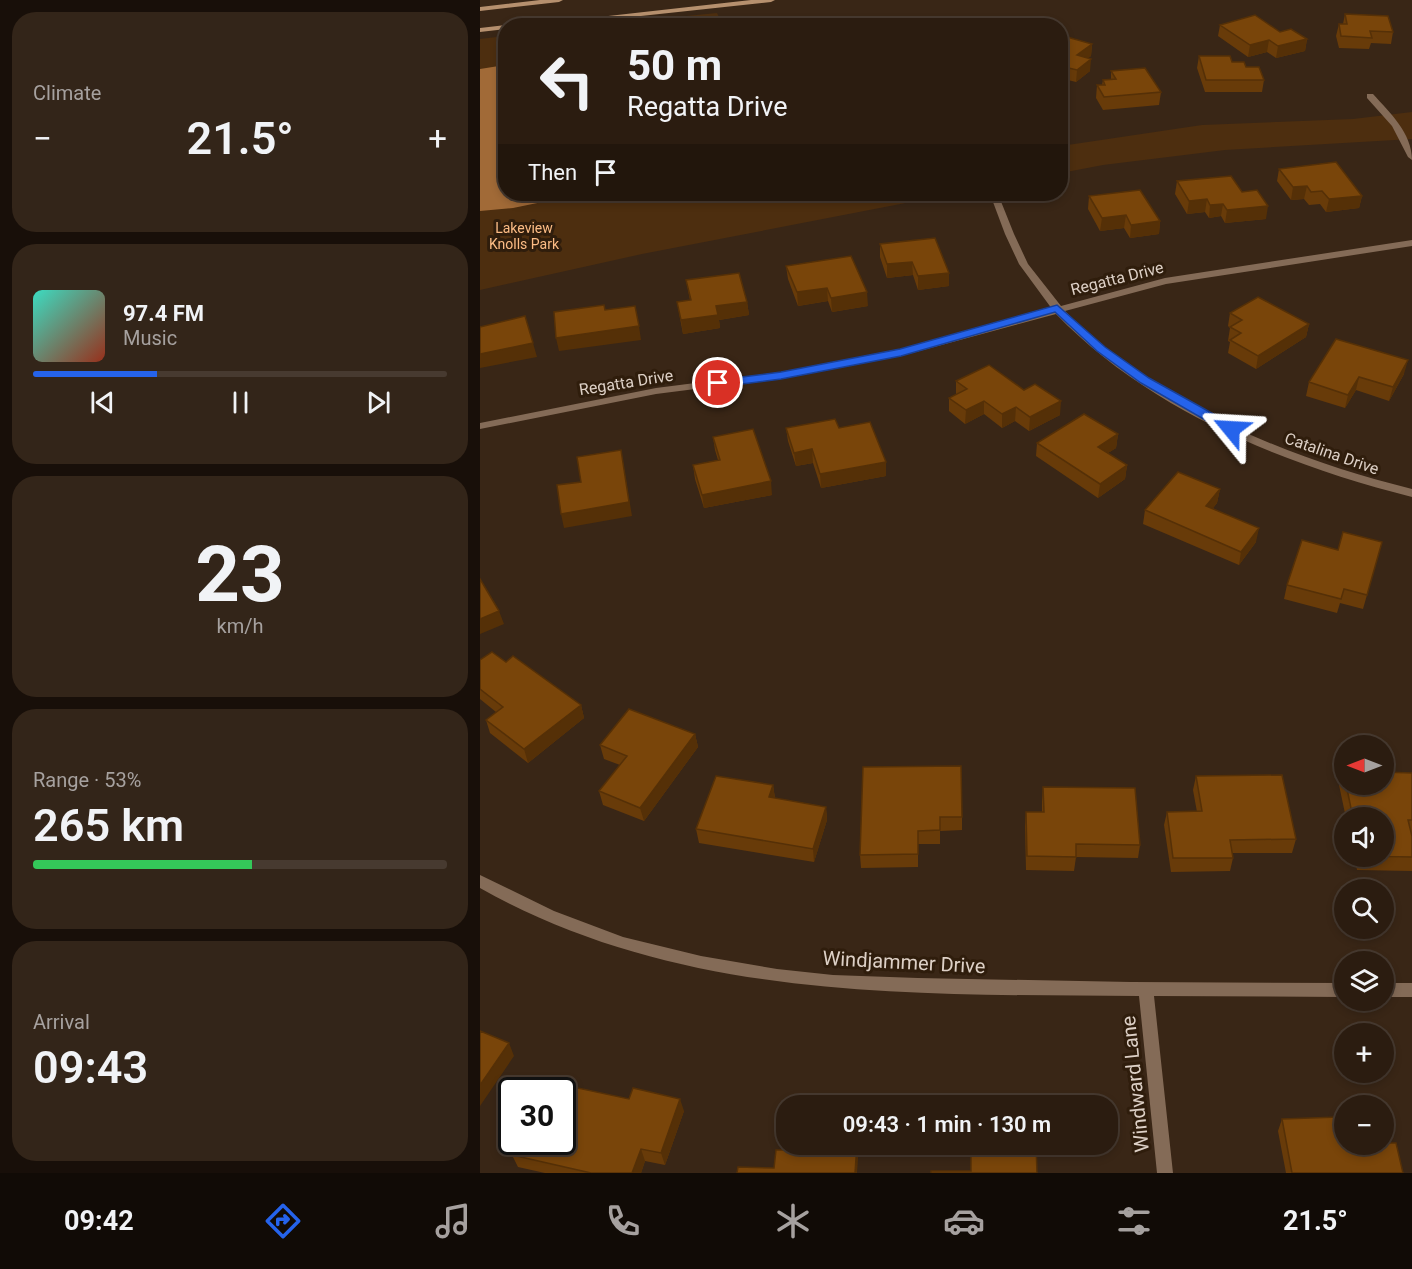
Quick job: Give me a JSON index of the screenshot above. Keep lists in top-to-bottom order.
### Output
{
  "streets": {
    "street": [
      "Regatta Drive",
      "Catalina Drive",
      "Windjammer Drive",
      "Windward Lane"
    ]
  },
  "crossings": [
    ["Regatta Drive", "Catalina Drive"],
    ["Windjammer Drive", "Windward Lane"]
  ],
  "parks": ["Lakeview Knolls Park"],
  "north": "left",
  "page": {
    "tile": [
      "Climate",
      ["23", "km/h"],
      ["Range · 53%", "265 km"],
      ["Arrival", "09:43"]
    ],
    "turn": ["50 m", "Regatta Drive"],
    "heat": ["−", "21.5°", "+"],
    "then": "Then",
    "song": ["97.4 FM", "Music"],
    "map_buttons": ["+", "−"],
    "limit": "30",
    "trip": "09:43 · 1 min · 130 m",
    "tabs": ["09:42", "21.5°"]
  }
}
